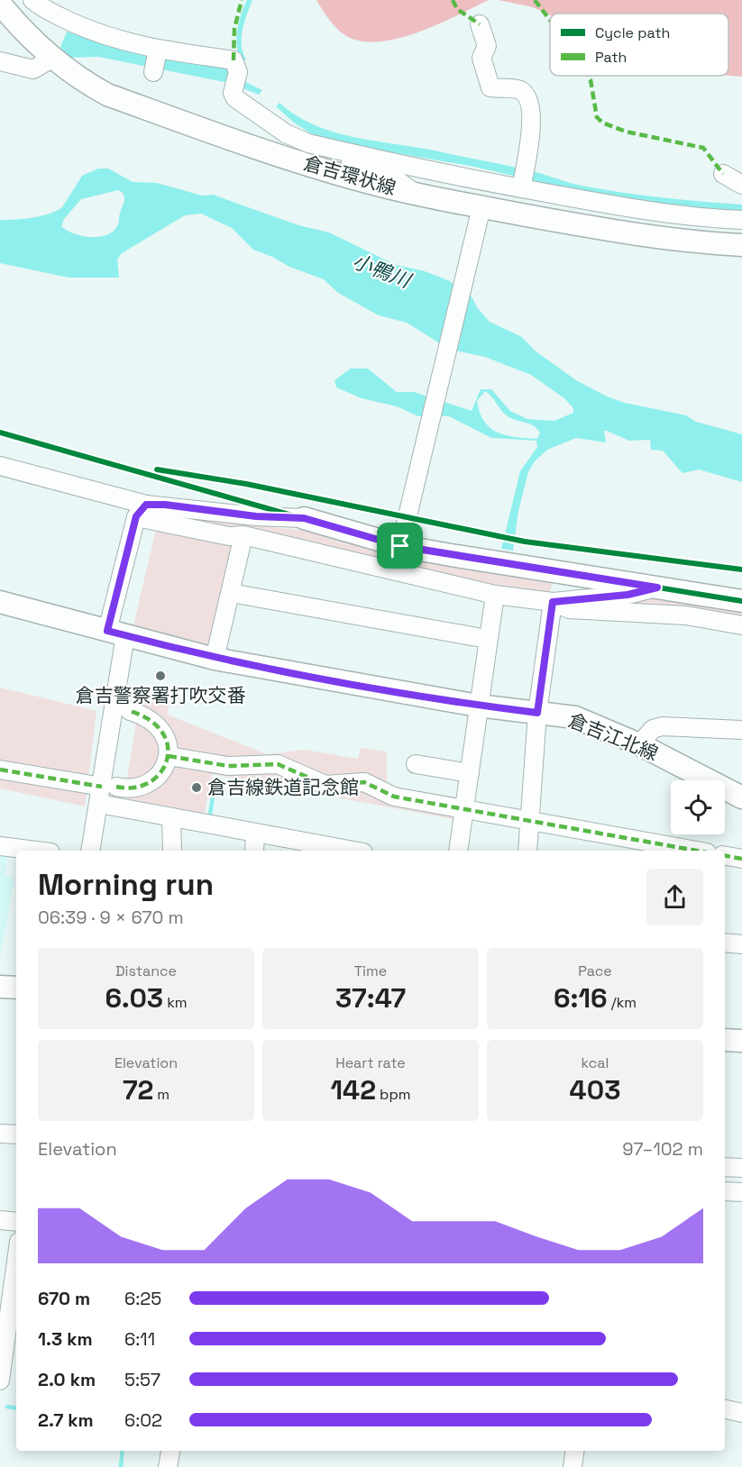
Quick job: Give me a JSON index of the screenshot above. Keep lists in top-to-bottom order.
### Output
{
  "streets": {
    "main road": ["倉吉環状線", "倉吉江北線"]
  },
  "water": ["小鴨川"],
  "places": ["倉吉警察署打吹交番", "倉吉線鉄道記念館"],
  "legend": ["Cycle path", "Path"],
  "page": {
    "heading": ["Morning run", "06:39 · 9 × 670 m"],
    "stats": [
      ["Distance", "6.03 km"],
      ["Time", "37:47"],
      ["Pace", "6:16 /km"],
      ["Elevation", "72 m"],
      ["Heart rate", "142 bpm"],
      ["kcal", "403"]
    ],
    "chart": ["Elevation", "97–102 m"],
    "list": [
      {
        "name": "670 m",
        "note": "6:25"
      },
      {
        "name": "1.3 km",
        "note": "6:11"
      },
      {
        "name": "2.0 km",
        "note": "5:57"
      },
      {
        "name": "2.7 km",
        "note": "6:02"
      }
    ]
  }
}
